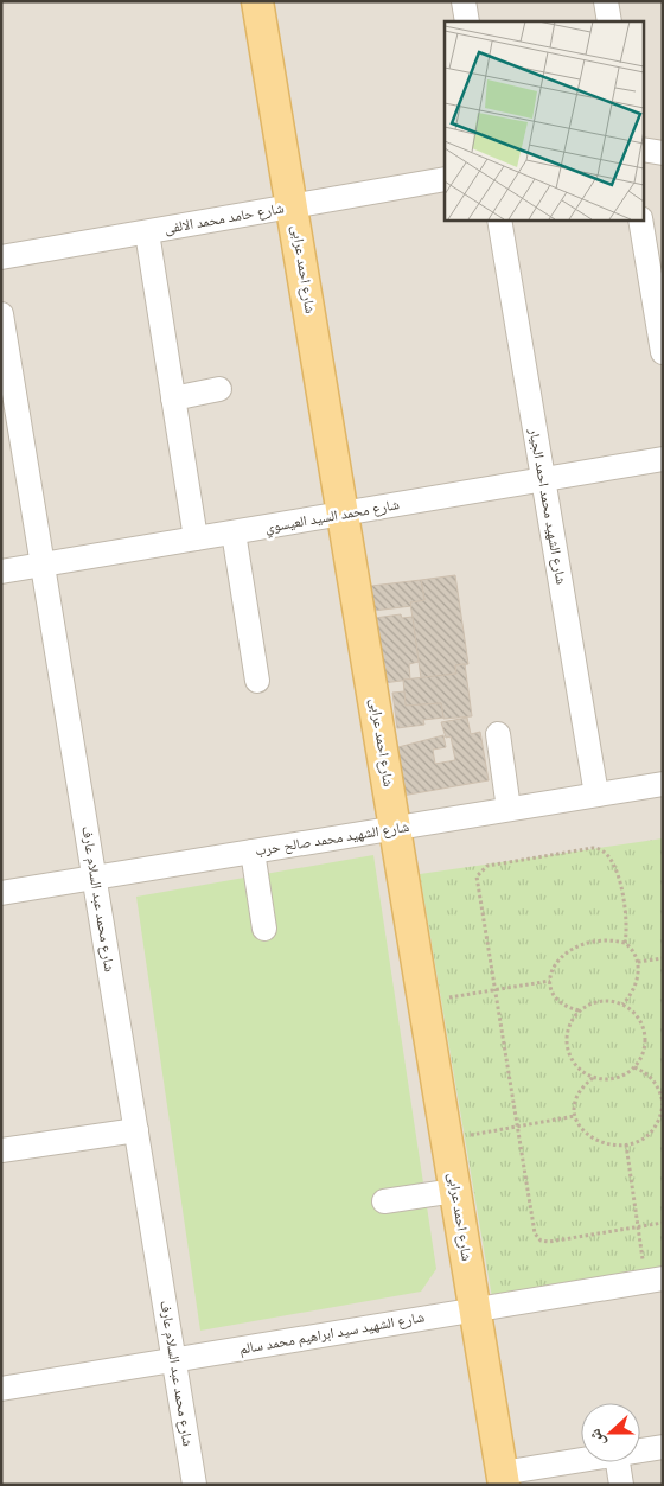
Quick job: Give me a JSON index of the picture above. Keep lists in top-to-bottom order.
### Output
{
  "streets": {
    "main road": ["شارع احمد عرابى"],
    "street": [
      "شارع حامد محمد الالفى",
      "شارع الشهيد محمد احمد الجيار",
      "شارع محمد السيد العيسوي",
      "شارع الشهيد محمد صالح حرب",
      "شارع محمد عبد السلام عارف",
      "شارع الشهيد سيد ابراهيم محمد سالم"
    ]
  },
  "crossings": [
    ["شارع حامد محمد الالفى", "شارع احمد عرابى"],
    ["شارع احمد عرابى", "شارع محمد السيد العيسوي"],
    ["شارع احمد عرابى", "شارع الشهيد محمد صالح حرب"],
    ["شارع احمد عرابى", "شارع الشهيد سيد ابراهيم محمد سالم"],
    ["شارع الشهيد محمد احمد الجيار", "شارع محمد السيد العيسوي"],
    ["شارع الشهيد محمد احمد الجيار", "شارع الشهيد محمد صالح حرب"],
    ["شارع محمد السيد العيسوي", "شارع محمد عبد السلام عارف"],
    ["شارع الشهيد محمد صالح حرب", "شارع محمد عبد السلام عارف"],
    ["شارع محمد عبد السلام عارف", "شارع الشهيد سيد ابراهيم محمد سالم"]
  ],
  "north": "left"
}
